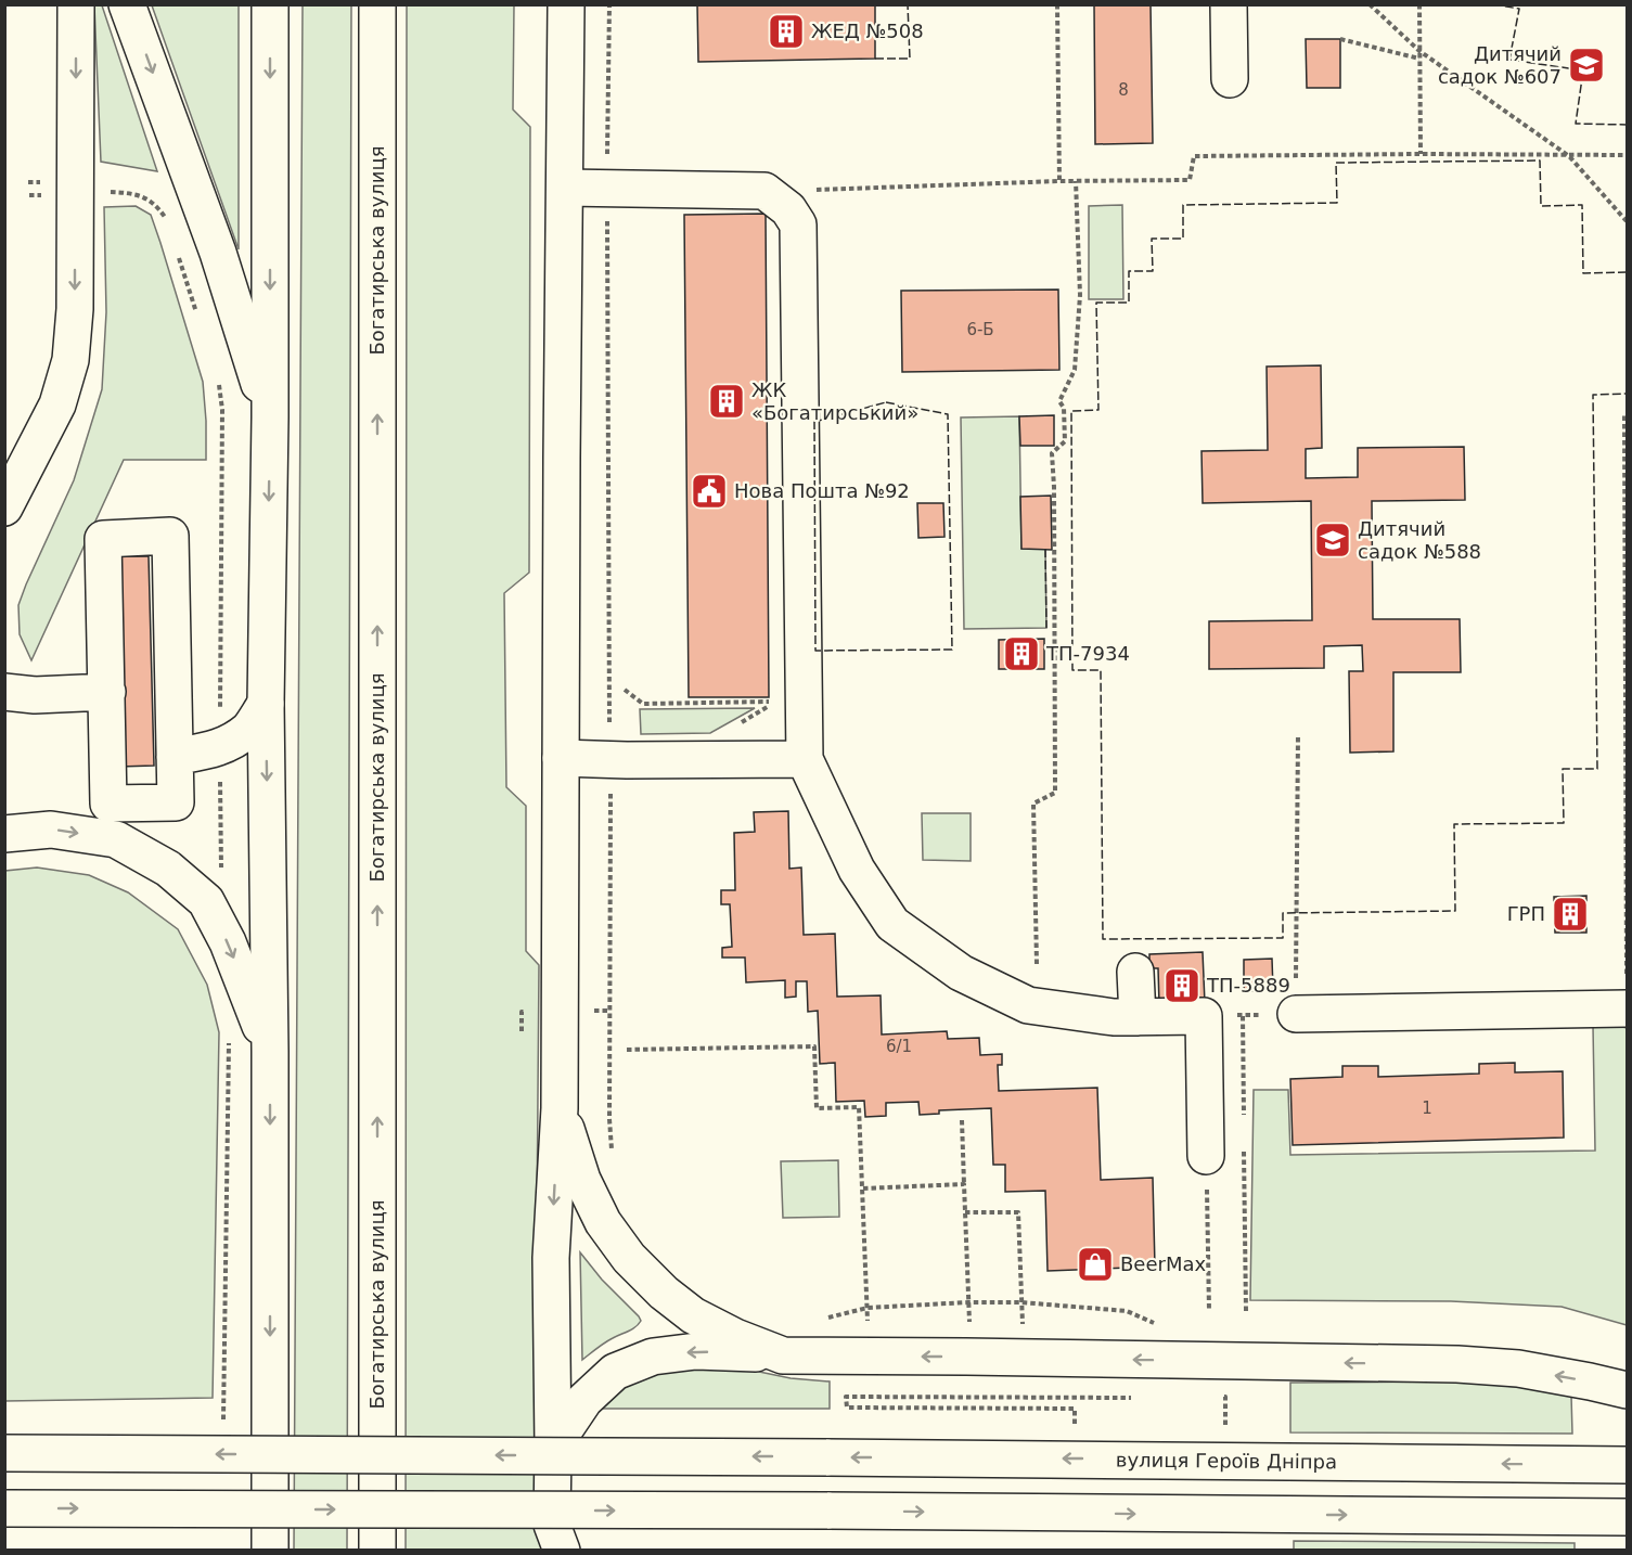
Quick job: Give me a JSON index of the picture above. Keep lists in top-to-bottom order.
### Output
{
  "streets": {
    "main road": ["Богатирська вулиця", "вулиця Героїв Дніпра"]
  },
  "places": {
    "building": [
      "ЖЕД №508",
      "ЖК «Богатирський»",
      "ТП-7934",
      "ГРП",
      "ТП-5889"
    ],
    "school or university": ["Дитячий садок №607", "Дитячий садок №588"],
    "public building": ["Нова Пошта №92"],
    "shop": ["BeerMax"]
  },
  "house_numbers": [
    "8",
    "6-Б",
    "6/1",
    "1"
  ]
}
